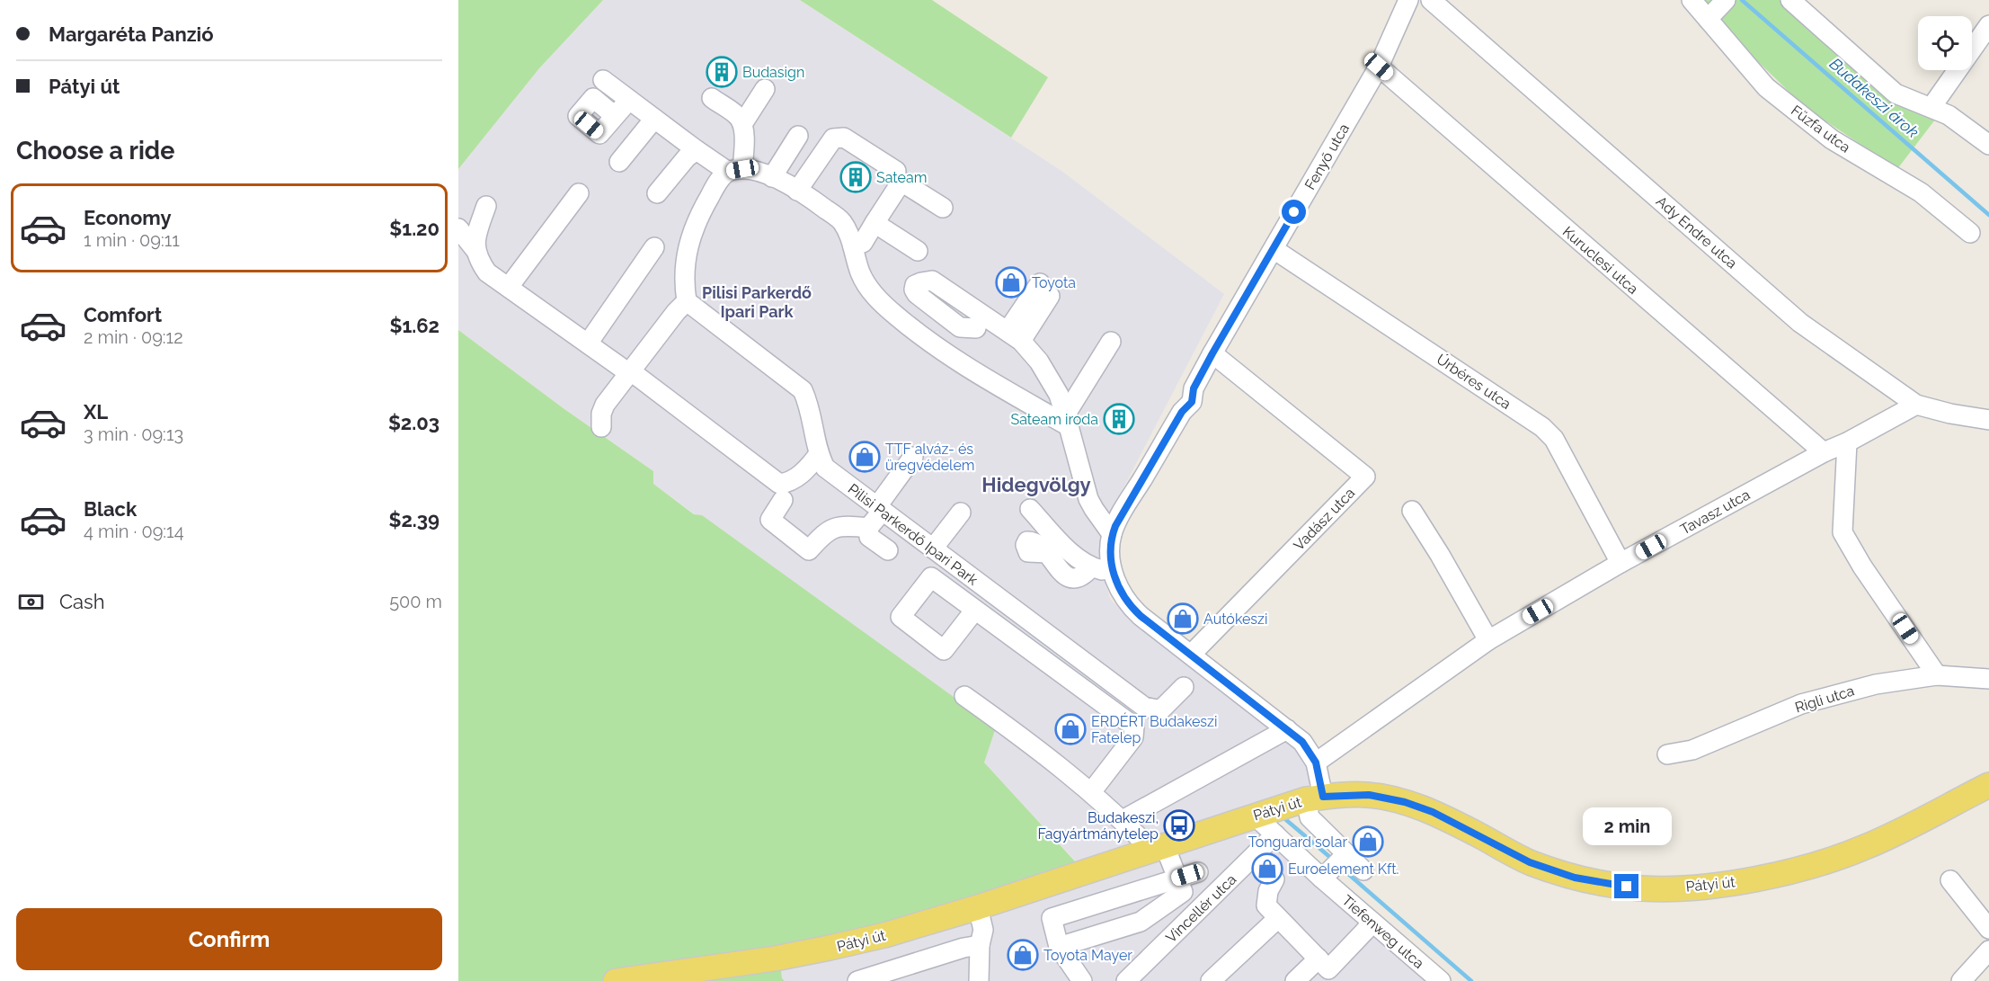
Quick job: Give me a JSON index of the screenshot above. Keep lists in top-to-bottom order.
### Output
{
  "streets": {
    "main road": ["Pátyi út"],
    "street": [
      "Fűzfa utca",
      "Fenyő utca",
      "Ady Endre utca",
      "Kuruclesi utca",
      "Úrbéres utca",
      "Tavasz utca",
      "Vadász utca",
      "Pilisi Parkerdő Ipari Park",
      "Rigli utca",
      "Vincellér utca",
      "Tiefenweg utca"
    ]
  },
  "crossings": [
    ["Fenyő utca", "Kuruclesi utca"],
    ["Fenyő utca", "Úrbéres utca"],
    ["Fenyő utca", "Vadász utca"],
    ["Ady Endre utca", "Tavasz utca"],
    ["Kuruclesi utca", "Tavasz utca"],
    ["Úrbéres utca", "Tavasz utca"],
    ["Pátyi út", "Tiefenweg utca"],
    ["Vincellér utca", "Tiefenweg utca"]
  ],
  "districts": ["Pilisi Parkerdő Ipari Park", "Hidegvölgy"],
  "water": ["Budakeszi árok"],
  "places": {
    "building": ["Budasign", "Sateam", "Sateam iroda"],
    "shop": [
      "Toyota",
      "TTF alváz- és üregvédelem",
      "Autókeszi",
      "ERDÉRT Budakeszi Fatelep",
      "Tonguard solar",
      "Euroelement Kft.",
      "Toyota Mayer"
    ],
    "bus stop": ["Budakeszi, Fagyártmánytelep"]
  },
  "page": {
    "banner": ["Margaréta Panzió", "Pátyi út"],
    "heading": "Choose a ride",
    "list": [
      {
        "name": "Economy",
        "note": "1 min · 09:11",
        "value": "$1.20"
      },
      {
        "name": "Comfort",
        "note": "2 min · 09:12",
        "value": "$1.62"
      },
      {
        "name": "XL",
        "note": "3 min · 09:13",
        "value": "$2.03"
      },
      {
        "name": "Black",
        "note": "4 min · 09:14",
        "value": "$2.39"
      }
    ],
    "pay": ["Cash", "500 m"],
    "bubble": "2 min",
    "buttons": "Confirm"
  }
}
